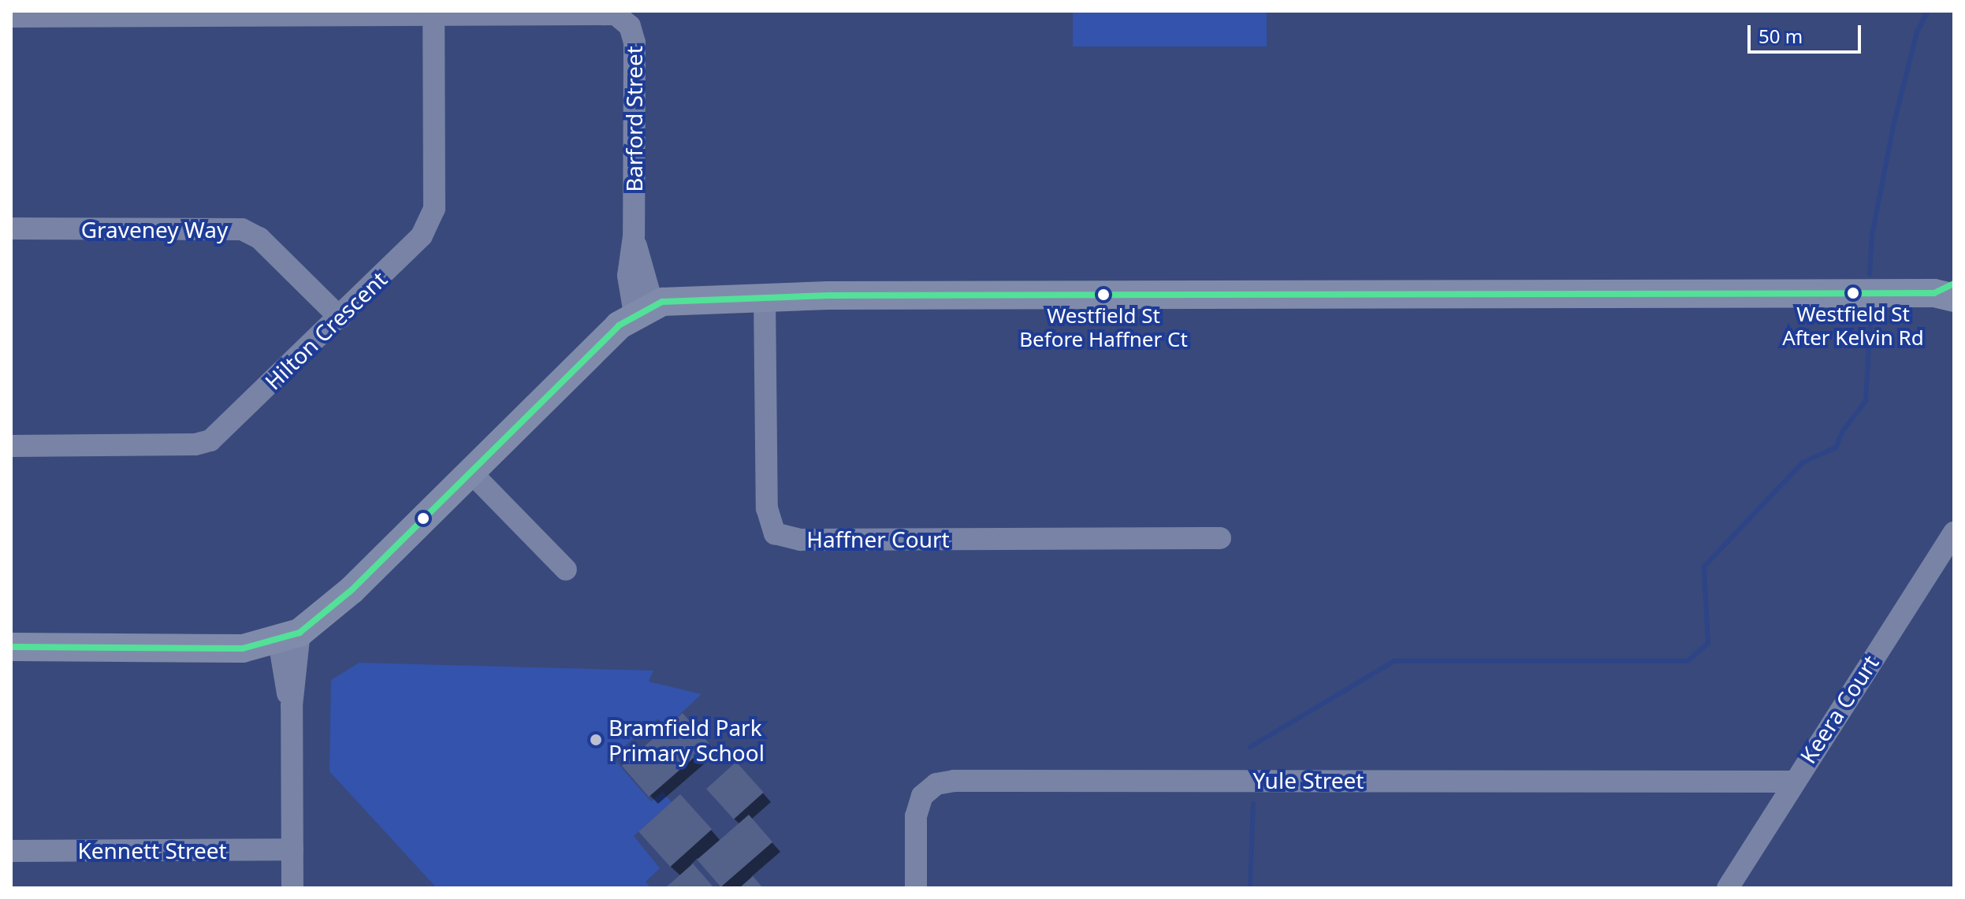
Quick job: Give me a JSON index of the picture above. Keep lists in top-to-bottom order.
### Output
{
  "streets": {
    "street": [
      "Barford Street",
      "Graveney Way",
      "Hilton Crescent",
      "Haffner Court",
      "Keera Court",
      "Yule Street",
      "Kennett Street"
    ]
  },
  "crossings": [
    ["Barford Street", "Hilton Crescent"],
    ["Graveney Way", "Hilton Crescent"],
    ["Keera Court", "Yule Street"]
  ],
  "places": ["Westfield St After Kelvin Rd", "Westfield St Before Haffner Ct", "Bramfield Park Primary School"],
  "scale_bar": "50 m"
}
